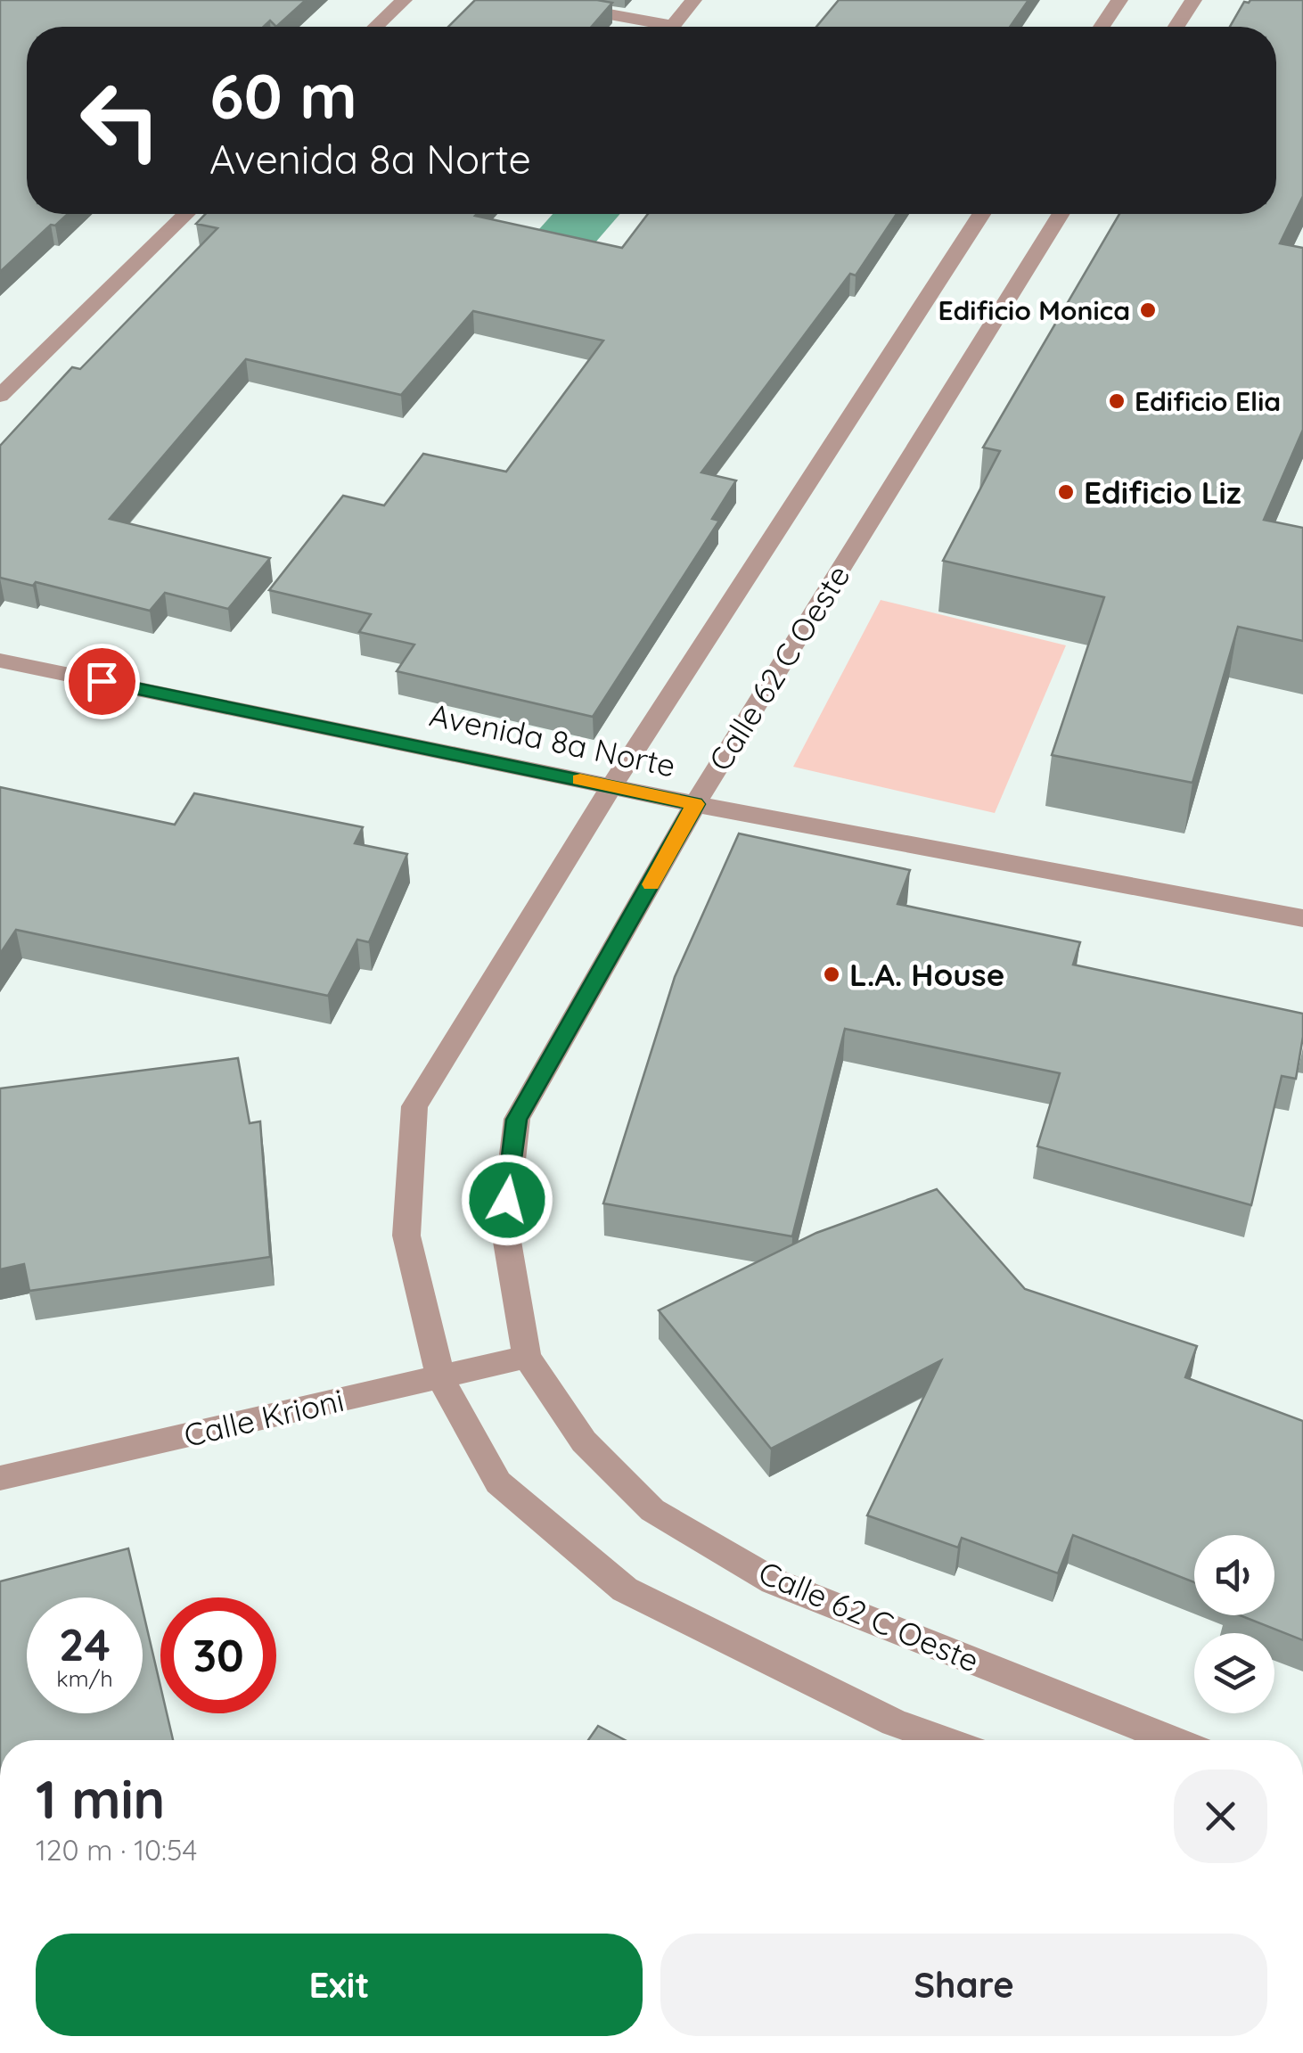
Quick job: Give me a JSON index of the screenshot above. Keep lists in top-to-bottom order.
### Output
{
  "streets": {
    "street": ["Calle 62 C Oeste", "Avenida 8a Norte", "Calle Krioni"]
  },
  "crossings": [
    ["Calle 62 C Oeste", "Avenida 8a Norte"],
    ["Calle 62 C Oeste", "Calle Krioni"]
  ],
  "places": [
    "Edificio Monica",
    "Edificio Elia",
    "Edificio Liz",
    "L.A. House"
  ],
  "page": {
    "turn": ["60 m", "Avenida 8a Norte"],
    "speed": "24 km/h",
    "limit": "30",
    "heading": ["1 min", "120 m · 10:54"],
    "buttons": ["Exit", "Share"]
  }
}
